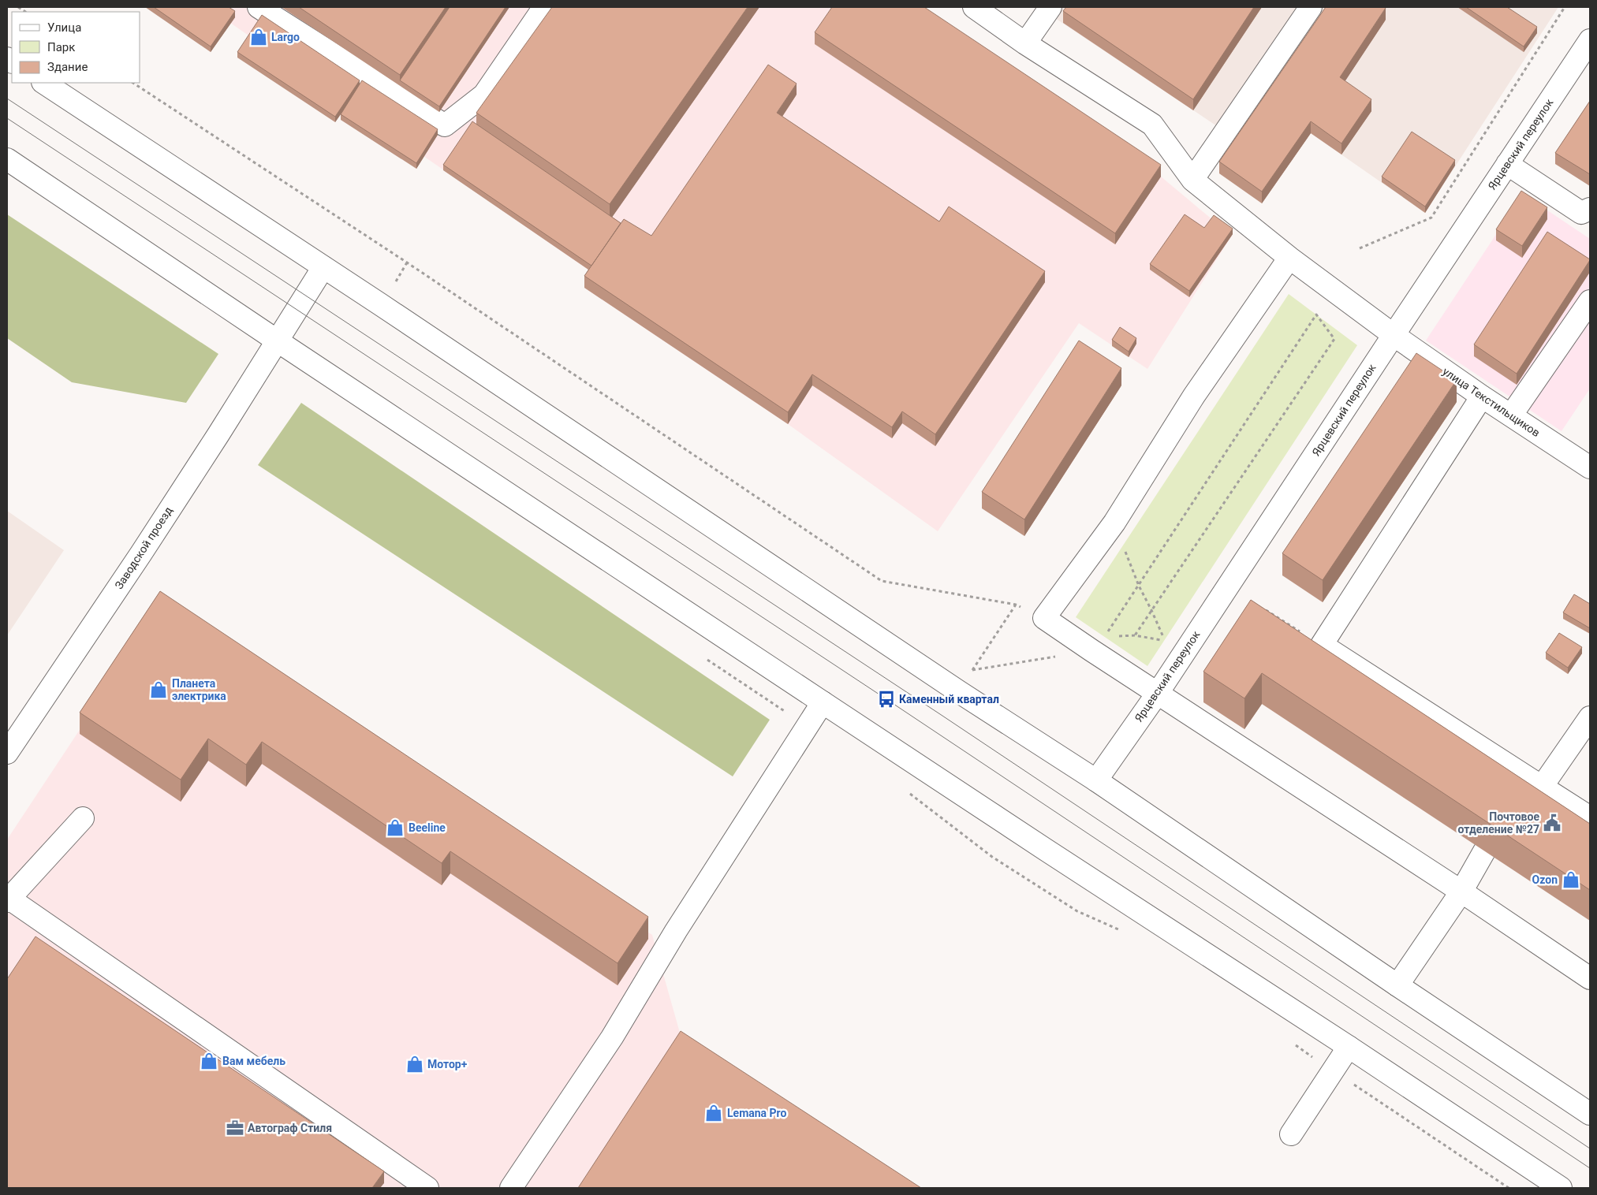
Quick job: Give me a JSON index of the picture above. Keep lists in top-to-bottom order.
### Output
{
  "streets": {
    "main road": ["Ярцевский переулок", "улица Текстильщиков", "Заводской проезд"]
  },
  "crossings": [
    ["Ярцевский переулок", "улица Текстильщиков"]
  ],
  "places": {
    "shop": [
      "Largo",
      "Планета электрика",
      "Beeline",
      "Ozon",
      "Вам мебель",
      "Мотор+",
      "Lemana Pro"
    ],
    "bus stop": ["Каменный квартал"],
    "public building": ["Почтовое отделение №27"],
    "office": ["Автограф Стиля"]
  },
  "legend": ["Улица", "Парк", "Здание"]
}
